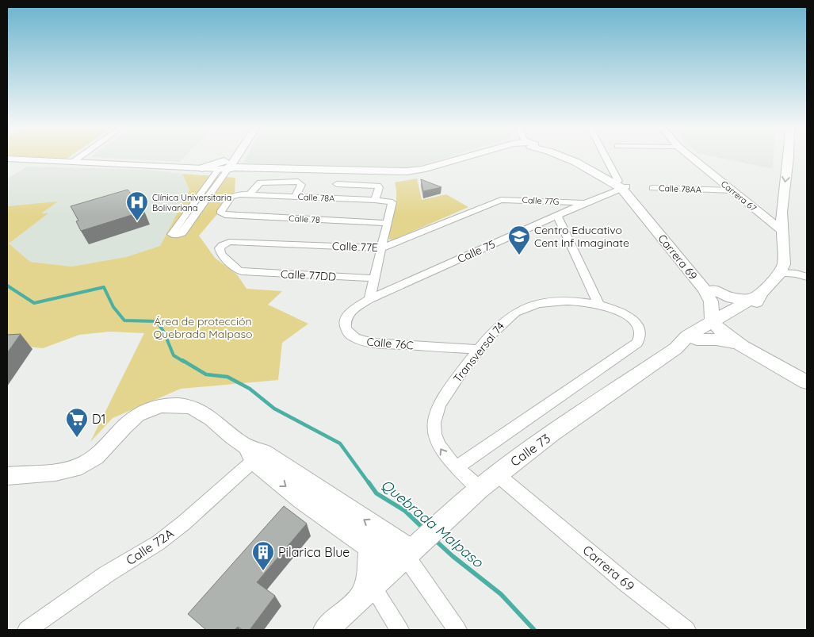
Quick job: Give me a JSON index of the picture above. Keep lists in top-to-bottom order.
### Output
{
  "streets": {
    "main road": ["Carrera 67", "Carrera 69", "Calle 73"],
    "street": [
      "Calle 78AA",
      "Calle 78A",
      "Calle 77G",
      "Calle 78",
      "Calle 77E",
      "Calle 75",
      "Calle 77DD",
      "Calle 76C",
      "Transversal 74",
      "Calle 72A"
    ]
  },
  "crossings": [
    ["Calle 78AA", "Carrera 67"],
    ["Calle 78A", "Calle 78"],
    ["Calle 77G", "Calle 77E"],
    ["Calle 77G", "Calle 75"],
    ["Calle 77E", "Calle 77DD"],
    ["Calle 75", "Carrera 69"],
    ["Calle 75", "Calle 76C"],
    ["Carrera 69", "Calle 73"],
    ["Calle 76C", "Transversal 74"],
    ["Transversal 74", "Calle 73"]
  ],
  "water": ["Quebrada Malpaso"],
  "parks": ["Área de protección Quebrada Malpaso"],
  "places": {
    "hospital": ["Clínica Universitaria Bolivariana"],
    "school or university": ["Centro Educativo Cent Inf Imaginate"],
    "supermarket": ["D1"],
    "building": ["Pilarica Blue"]
  }
}
